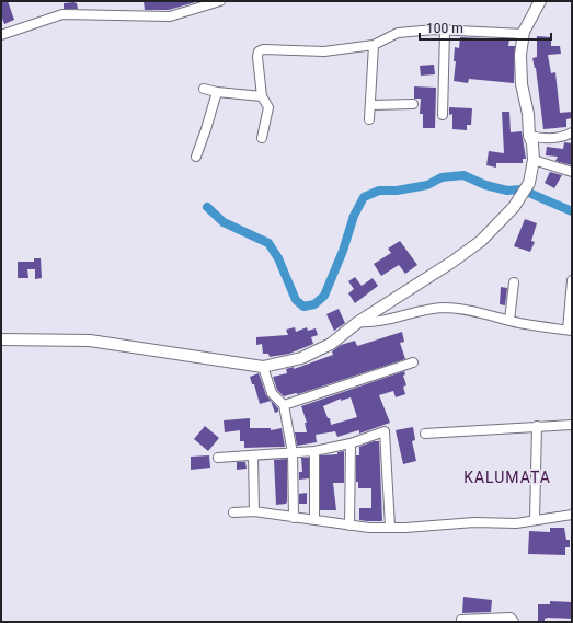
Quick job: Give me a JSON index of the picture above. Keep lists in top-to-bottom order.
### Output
{
  "districts": ["KALUMATA"],
  "scale_bar": "100 m"
}
